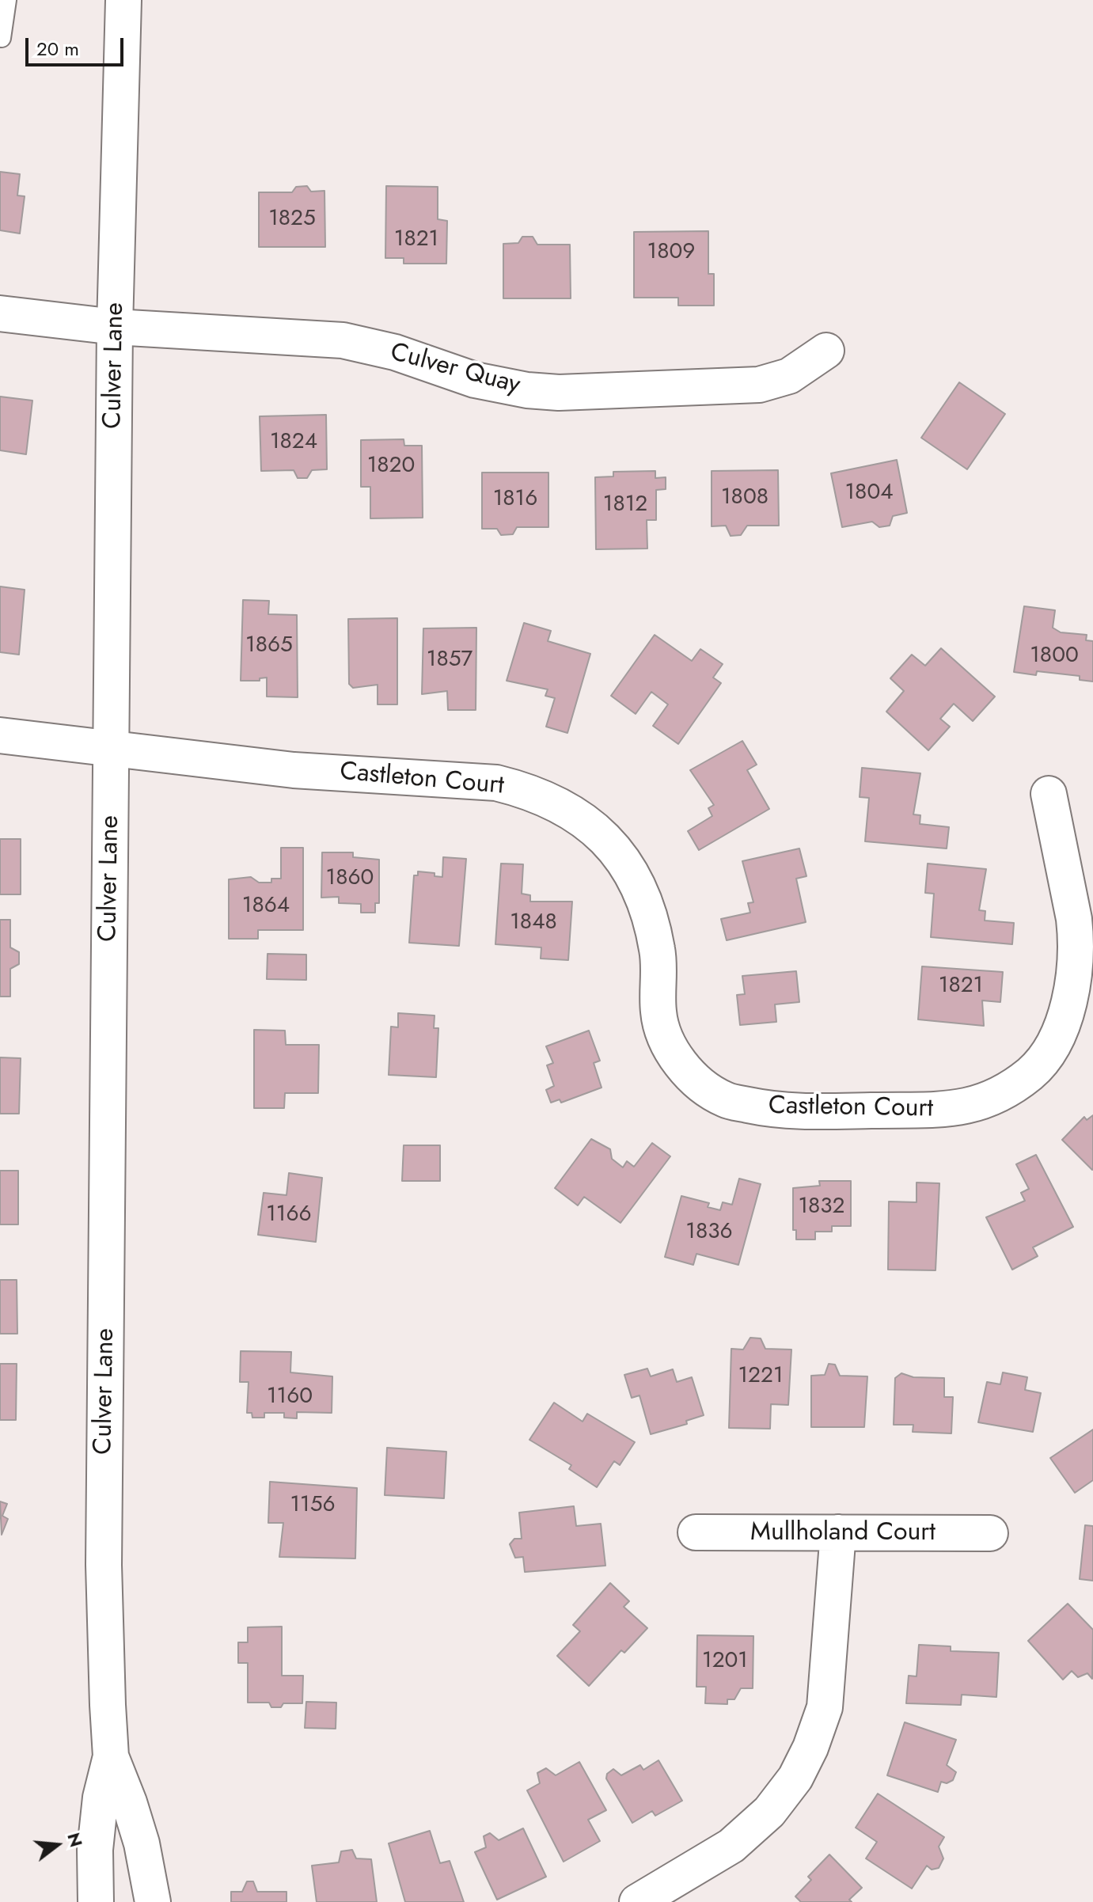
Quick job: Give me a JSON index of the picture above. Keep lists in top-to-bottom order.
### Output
{
  "streets": {
    "street": [
      "Culver Lane",
      "Culver Quay",
      "Castleton Court",
      "Mullholand Court"
    ]
  },
  "crossings": [
    ["Culver Lane", "Culver Quay"],
    ["Culver Lane", "Castleton Court"]
  ],
  "house_numbers": [
    "1825",
    "1821",
    "1809",
    "1824",
    "1820",
    "1804",
    "1808",
    "1816",
    "1812",
    "1865",
    "1800",
    "1857",
    "1860",
    "1864",
    "1848",
    "1821",
    "1832",
    "1166",
    "1836",
    "1221",
    "1160",
    "1156",
    "1201"
  ],
  "scale_bar": "20 m",
  "north": "right"
}
